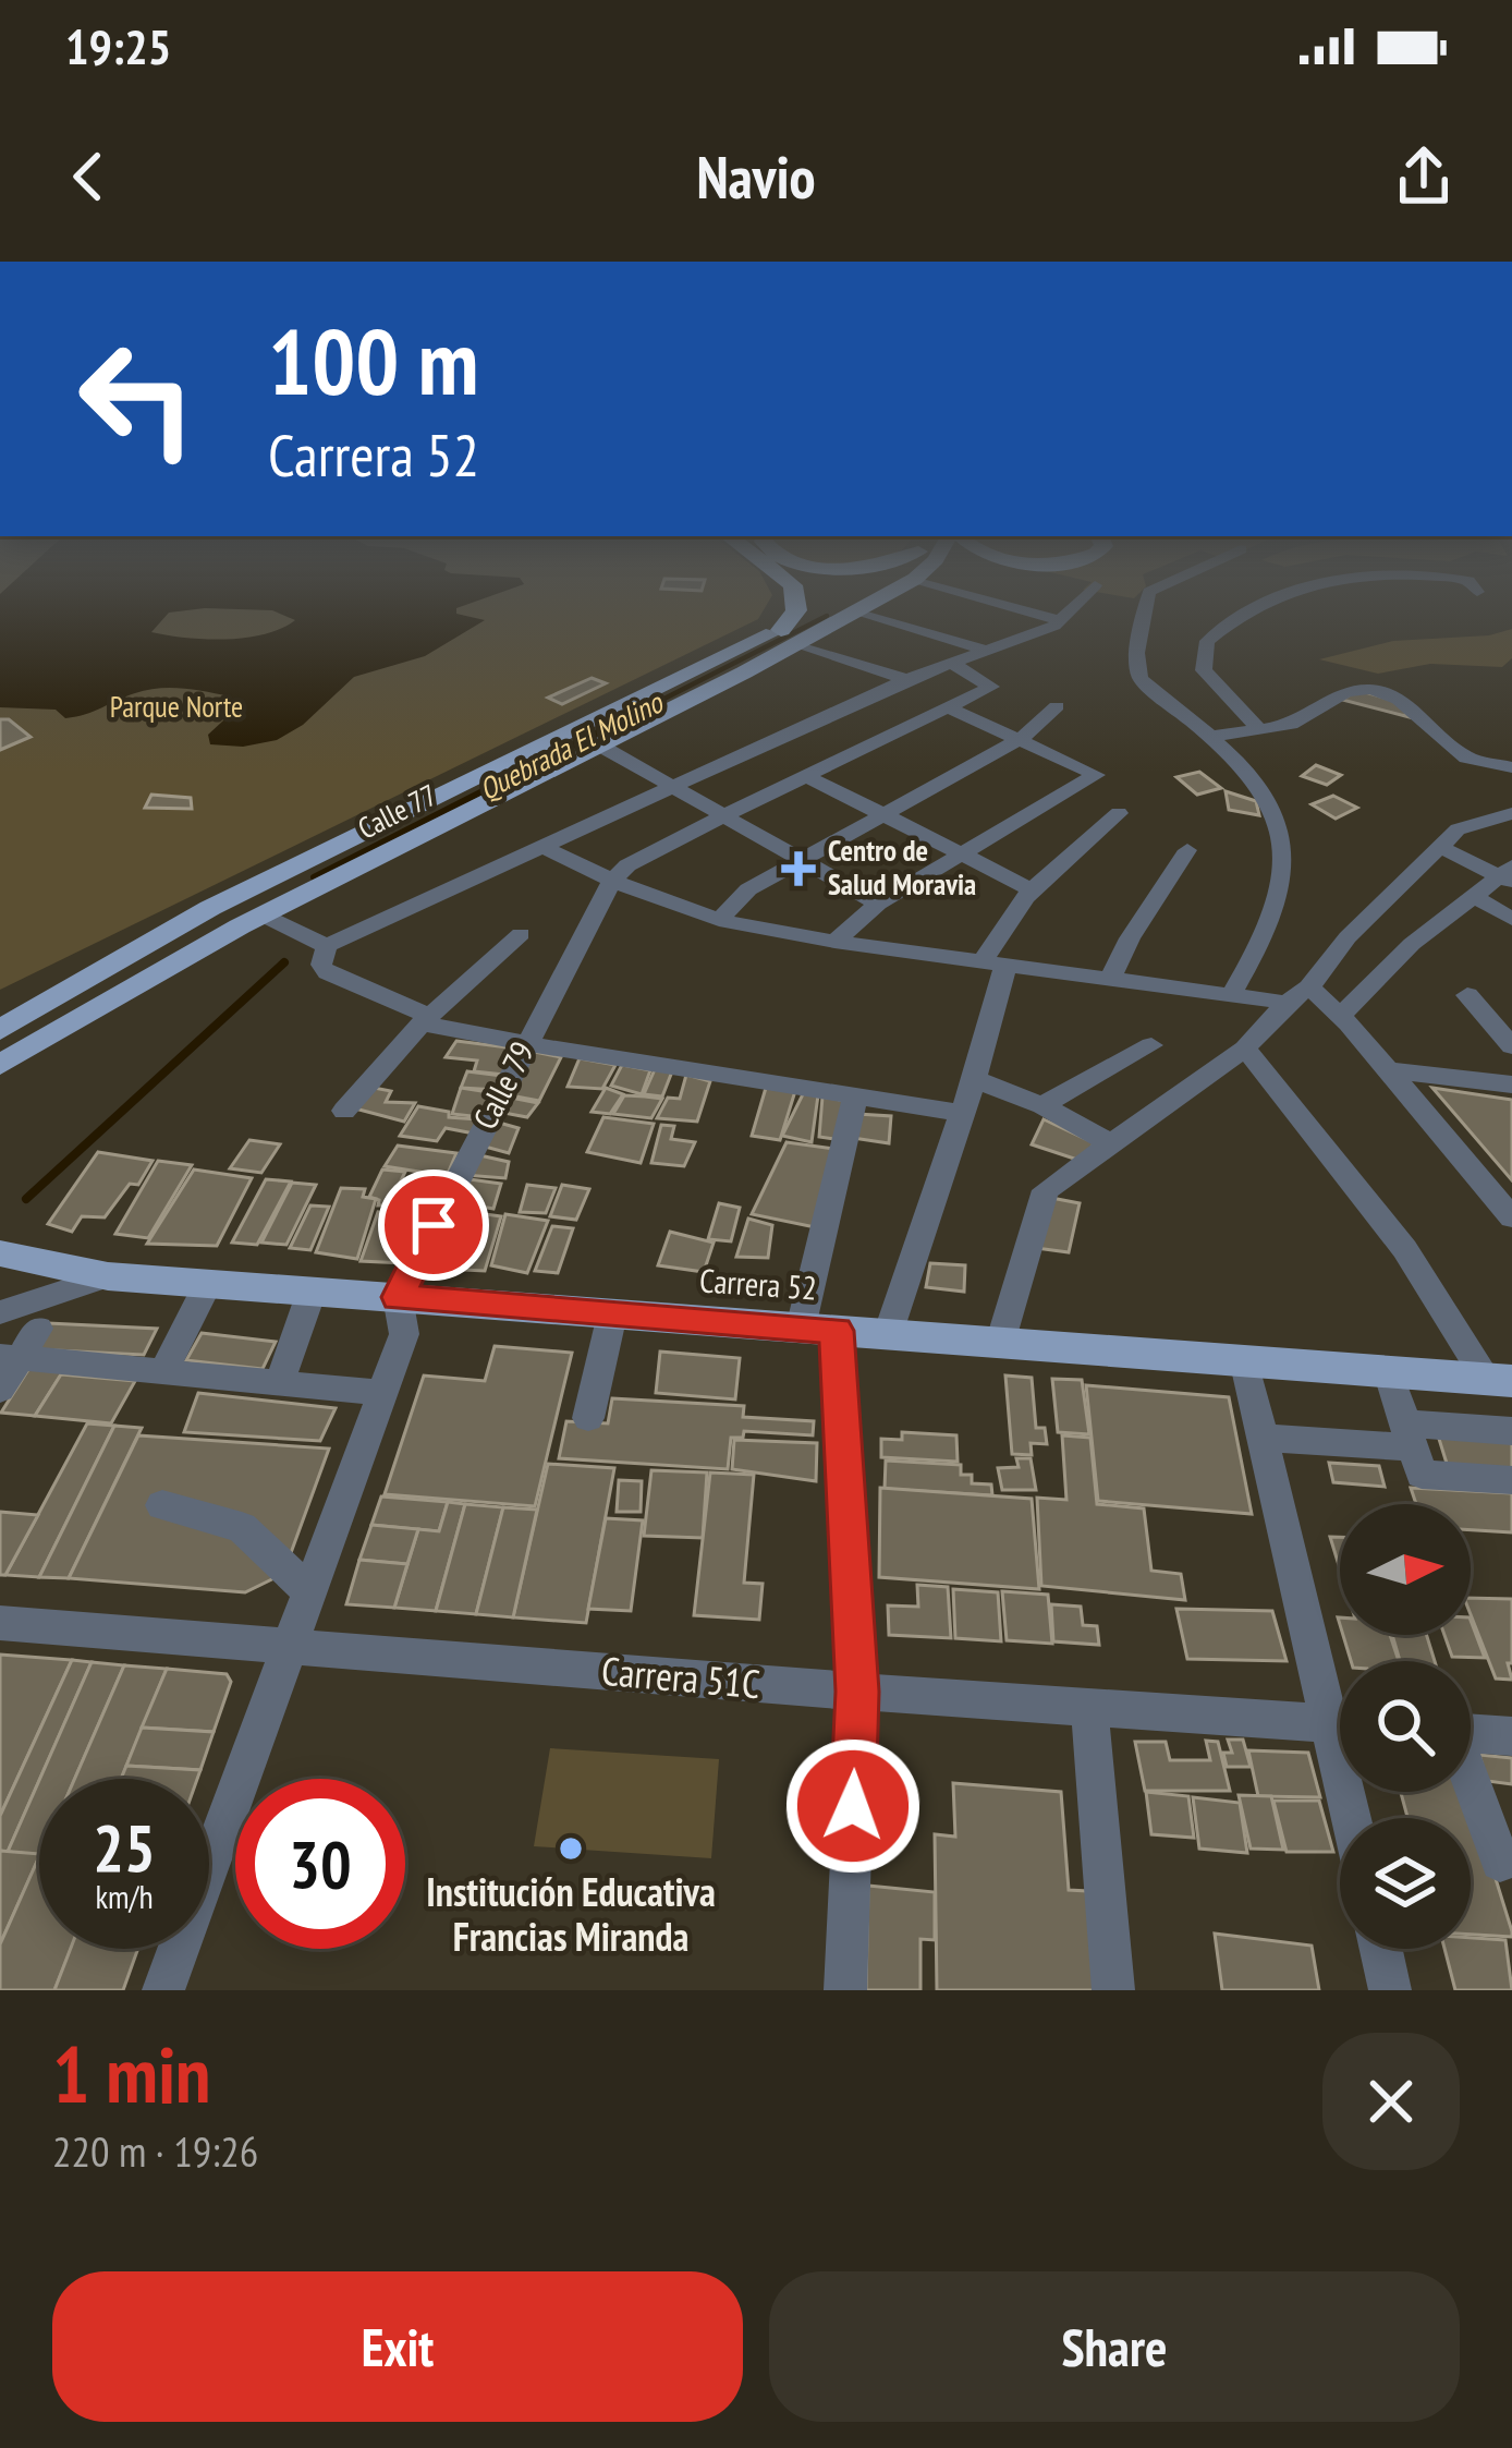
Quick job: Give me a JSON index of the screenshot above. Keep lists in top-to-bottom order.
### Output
{
  "streets": {
    "main road": ["Calle 77", "Carrera 52"],
    "street": ["Calle 79", "Carrera 51C"]
  },
  "crossings": [
    ["Calle 79", "Carrera 52"],
    ["Calle 79", "Carrera 51C"]
  ],
  "water": ["Quebrada El Molino"],
  "parks": ["Parque Norte"],
  "places": {
    "health": ["Centro de Salud Moravia"],
    "other": ["Institución Educativa Francias Miranda"]
  },
  "north": "right",
  "page": {
    "status": "19:25",
    "header": "Navio",
    "turn": ["100 m", "Carrera 52"],
    "speed": "25 km/h",
    "limit": "30",
    "heading": ["1 min", "220 m · 19:26"],
    "buttons": ["Exit", "Share"]
  }
}
